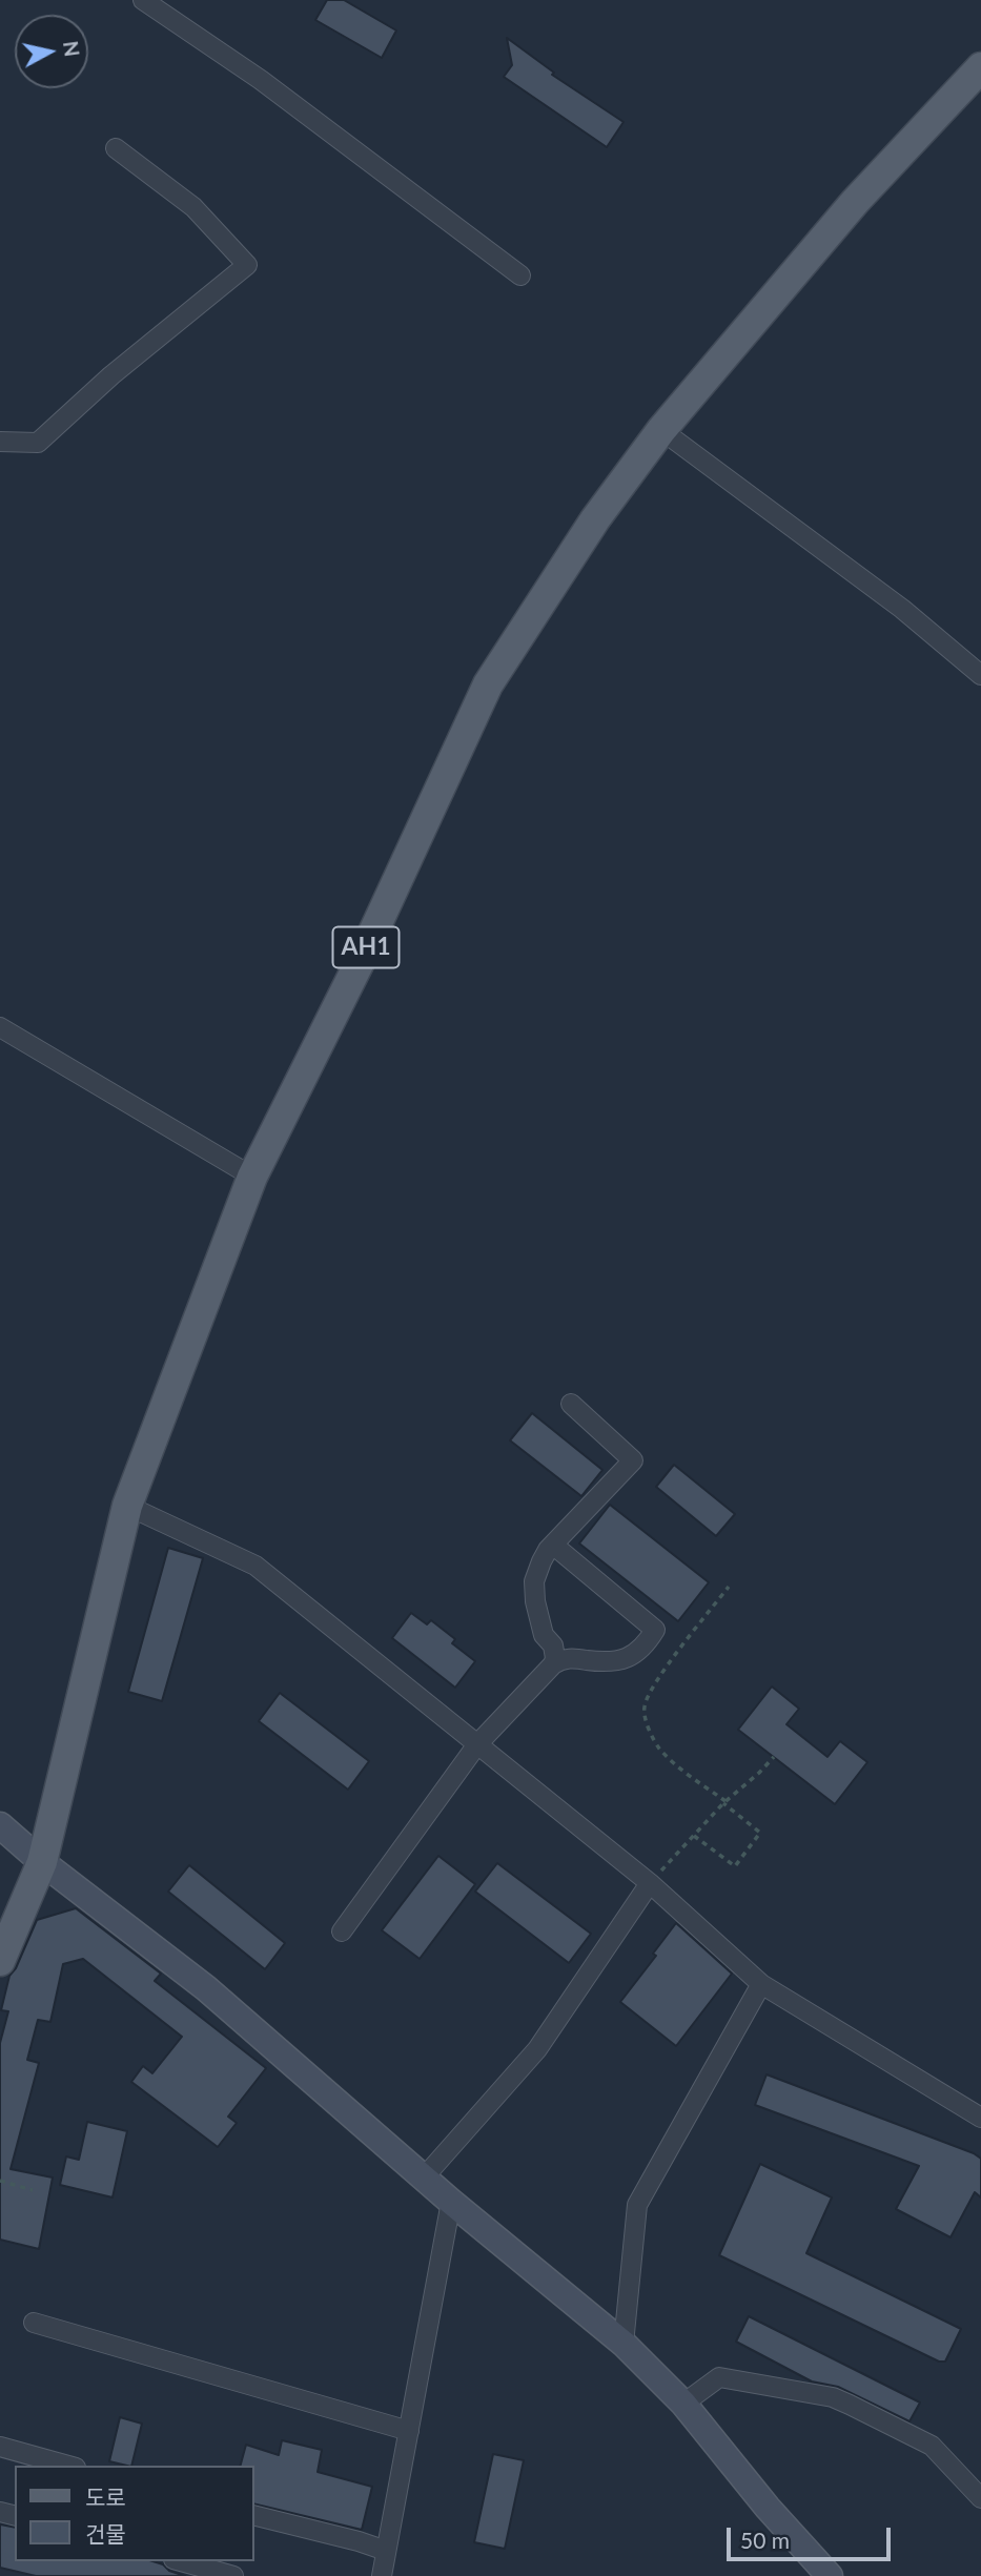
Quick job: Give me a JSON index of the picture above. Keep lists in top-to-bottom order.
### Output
{
  "streets": {
    "main road": ["AH1"]
  },
  "legend": ["도로", "건물"],
  "scale_bar": "50 m",
  "north": "right"
}
